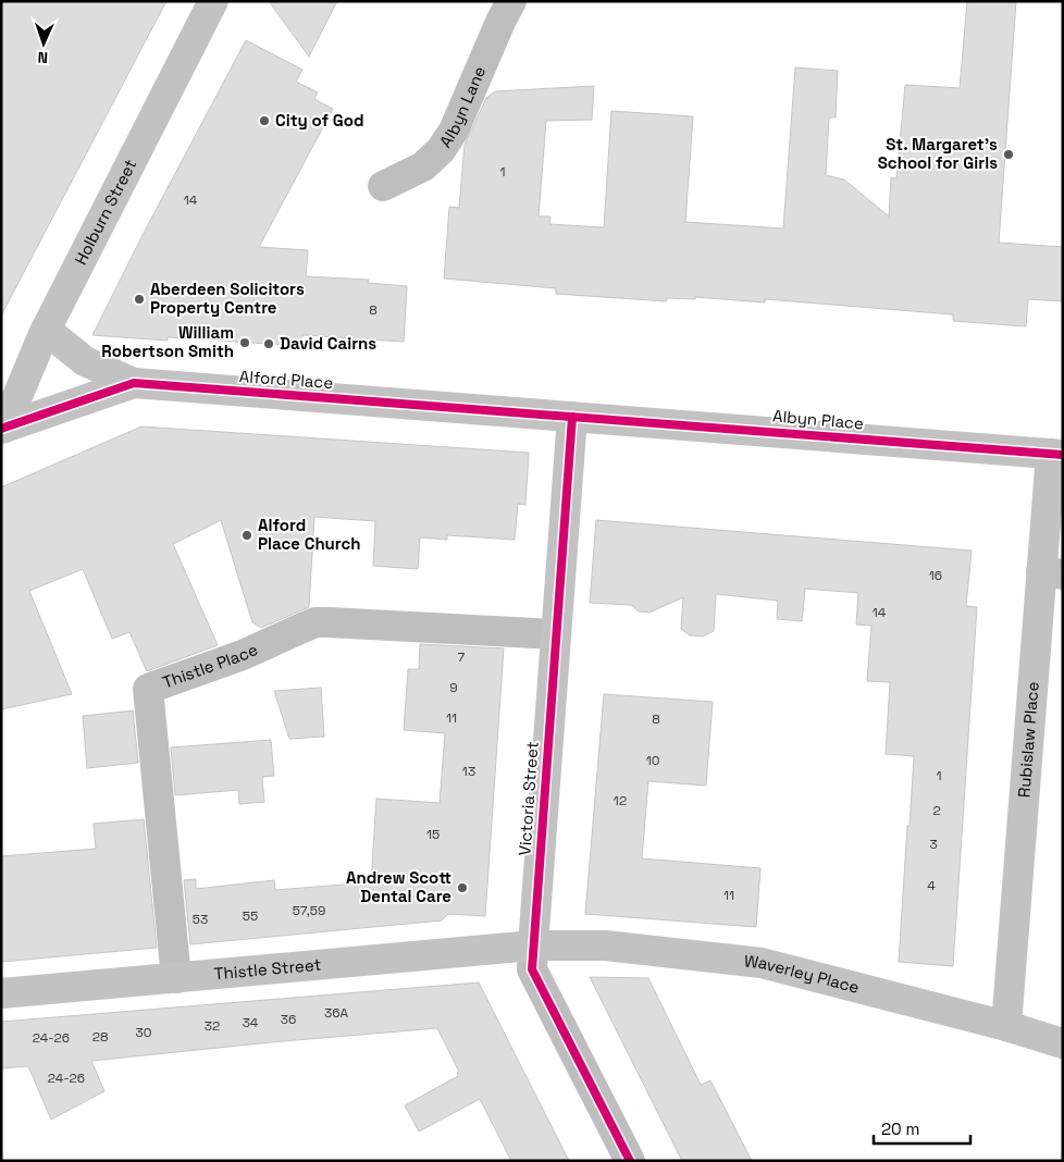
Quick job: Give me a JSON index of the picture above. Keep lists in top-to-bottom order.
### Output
{
  "streets": {
    "street": [
      "Albyn Lane",
      "Holburn Street",
      "Alford Place",
      "Albyn Place",
      "Thistle Place",
      "Rubislaw Place",
      "Victoria Street",
      "Thistle Street",
      "Waverley Place"
    ]
  },
  "crossings": [
    ["Holburn Street", "Alford Place"],
    ["Alford Place", "Albyn Place"],
    ["Alford Place", "Victoria Street"],
    ["Albyn Place", "Rubislaw Place"],
    ["Albyn Place", "Victoria Street"],
    ["Thistle Place", "Victoria Street"],
    ["Thistle Place", "Thistle Street"],
    ["Rubislaw Place", "Waverley Place"],
    ["Victoria Street", "Thistle Street"],
    ["Victoria Street", "Waverley Place"],
    ["Thistle Street", "Waverley Place"]
  ],
  "places": [
    "City of God",
    "St. Margaret's School for Girls",
    "Aberdeen Solicitors Property Centre",
    "William Robertson Smith",
    "David Cairns",
    "Alford Place Church",
    "Andrew Scott Dental Care"
  ],
  "house_numbers": [
    "1",
    "14",
    "8",
    "16",
    "14",
    "7",
    "9",
    "11",
    "8",
    "10",
    "13",
    "1",
    "12",
    "2",
    "15",
    "3",
    "4",
    "11",
    "57,59",
    "55",
    "53",
    "36A",
    "36",
    "34",
    "32",
    "30",
    "28",
    "24-26",
    "24-26"
  ],
  "scale_bar": "20 m",
  "north": "bottom"
}
